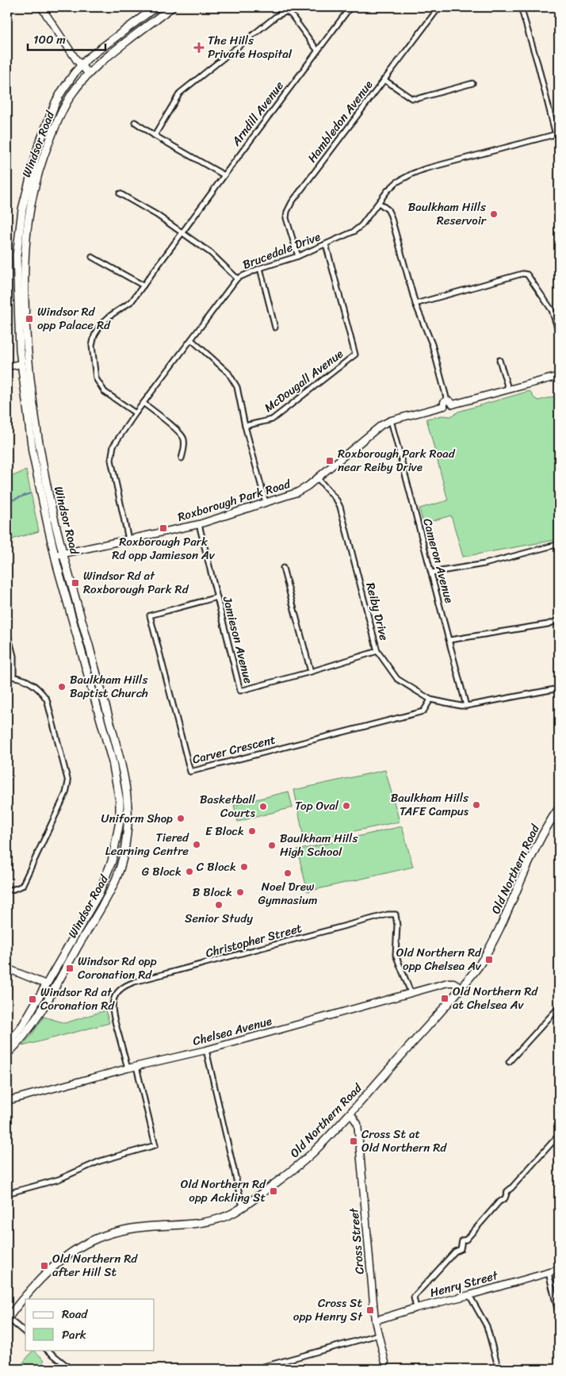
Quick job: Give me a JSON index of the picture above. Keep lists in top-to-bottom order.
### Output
{
  "streets": {
    "main road": ["Windsor Road", "Old Northern Road"],
    "street": [
      "Arndill Avenue",
      "Hambledon Avenue",
      "Brucedale Drive",
      "McDougall Avenue",
      "Roxborough Park Road",
      "Cameron Avenue",
      "Reiby Drive",
      "Jamieson Avenue",
      "Carver Crescent",
      "Christopher Street",
      "Chelsea Avenue",
      "Cross Street",
      "Henry Street"
    ]
  },
  "crossings": [
    ["Arndill Avenue", "Brucedale Drive"],
    ["Hambledon Avenue", "Brucedale Drive"],
    ["Windsor Road", "Roxborough Park Road"],
    ["Brucedale Drive", "McDougall Avenue"],
    ["Brucedale Drive", "Roxborough Park Road"],
    ["Roxborough Park Road", "Cameron Avenue"],
    ["Roxborough Park Road", "Reiby Drive"],
    ["Roxborough Park Road", "Jamieson Avenue"],
    ["Cameron Avenue", "Reiby Drive"],
    ["Reiby Drive", "Jamieson Avenue"],
    ["Reiby Drive", "Carver Crescent"],
    ["Jamieson Avenue", "Carver Crescent"],
    ["Old Northern Road", "Chelsea Avenue"],
    ["Old Northern Road", "Cross Street"],
    ["Christopher Street", "Chelsea Avenue"],
    ["Cross Street", "Henry Street"]
  ],
  "places": {
    "health": ["The Hills Private Hospital"],
    "other": [
      "Baulkham Hills Reservoir",
      "Baulkham Hills Baptist Church",
      "Baulkham Hills TAFE Campus",
      "Top Oval",
      "Basketball Courts",
      "Uniform Shop",
      "E Block",
      "Tiered Learning Centre",
      "Baulkham Hills High School",
      "C Block",
      "G Block",
      "Noel Drew Gymnasium",
      "B Block",
      "Senior Study"
    ],
    "transit": [
      "Windsor Rd opp Palace Rd",
      "Roxborough Park Road near Reiby Drive",
      "Roxborough Park Rd opp Jamieson Av",
      "Windsor Rd at Roxborough Park Rd",
      "Old Northern Rd opp Chelsea Av",
      "Windsor Rd opp Coronation Rd",
      "Old Northern Rd at Chelsea Av",
      "Windsor Rd at Coronation Rd",
      "Cross St at Old Northern Rd",
      "Old Northern Rd opp Ackling St",
      "Old Northern Rd after Hill St",
      "Cross St opp Henry St"
    ]
  },
  "legend": ["Road", "Park"],
  "scale_bar": "100 m"
}
